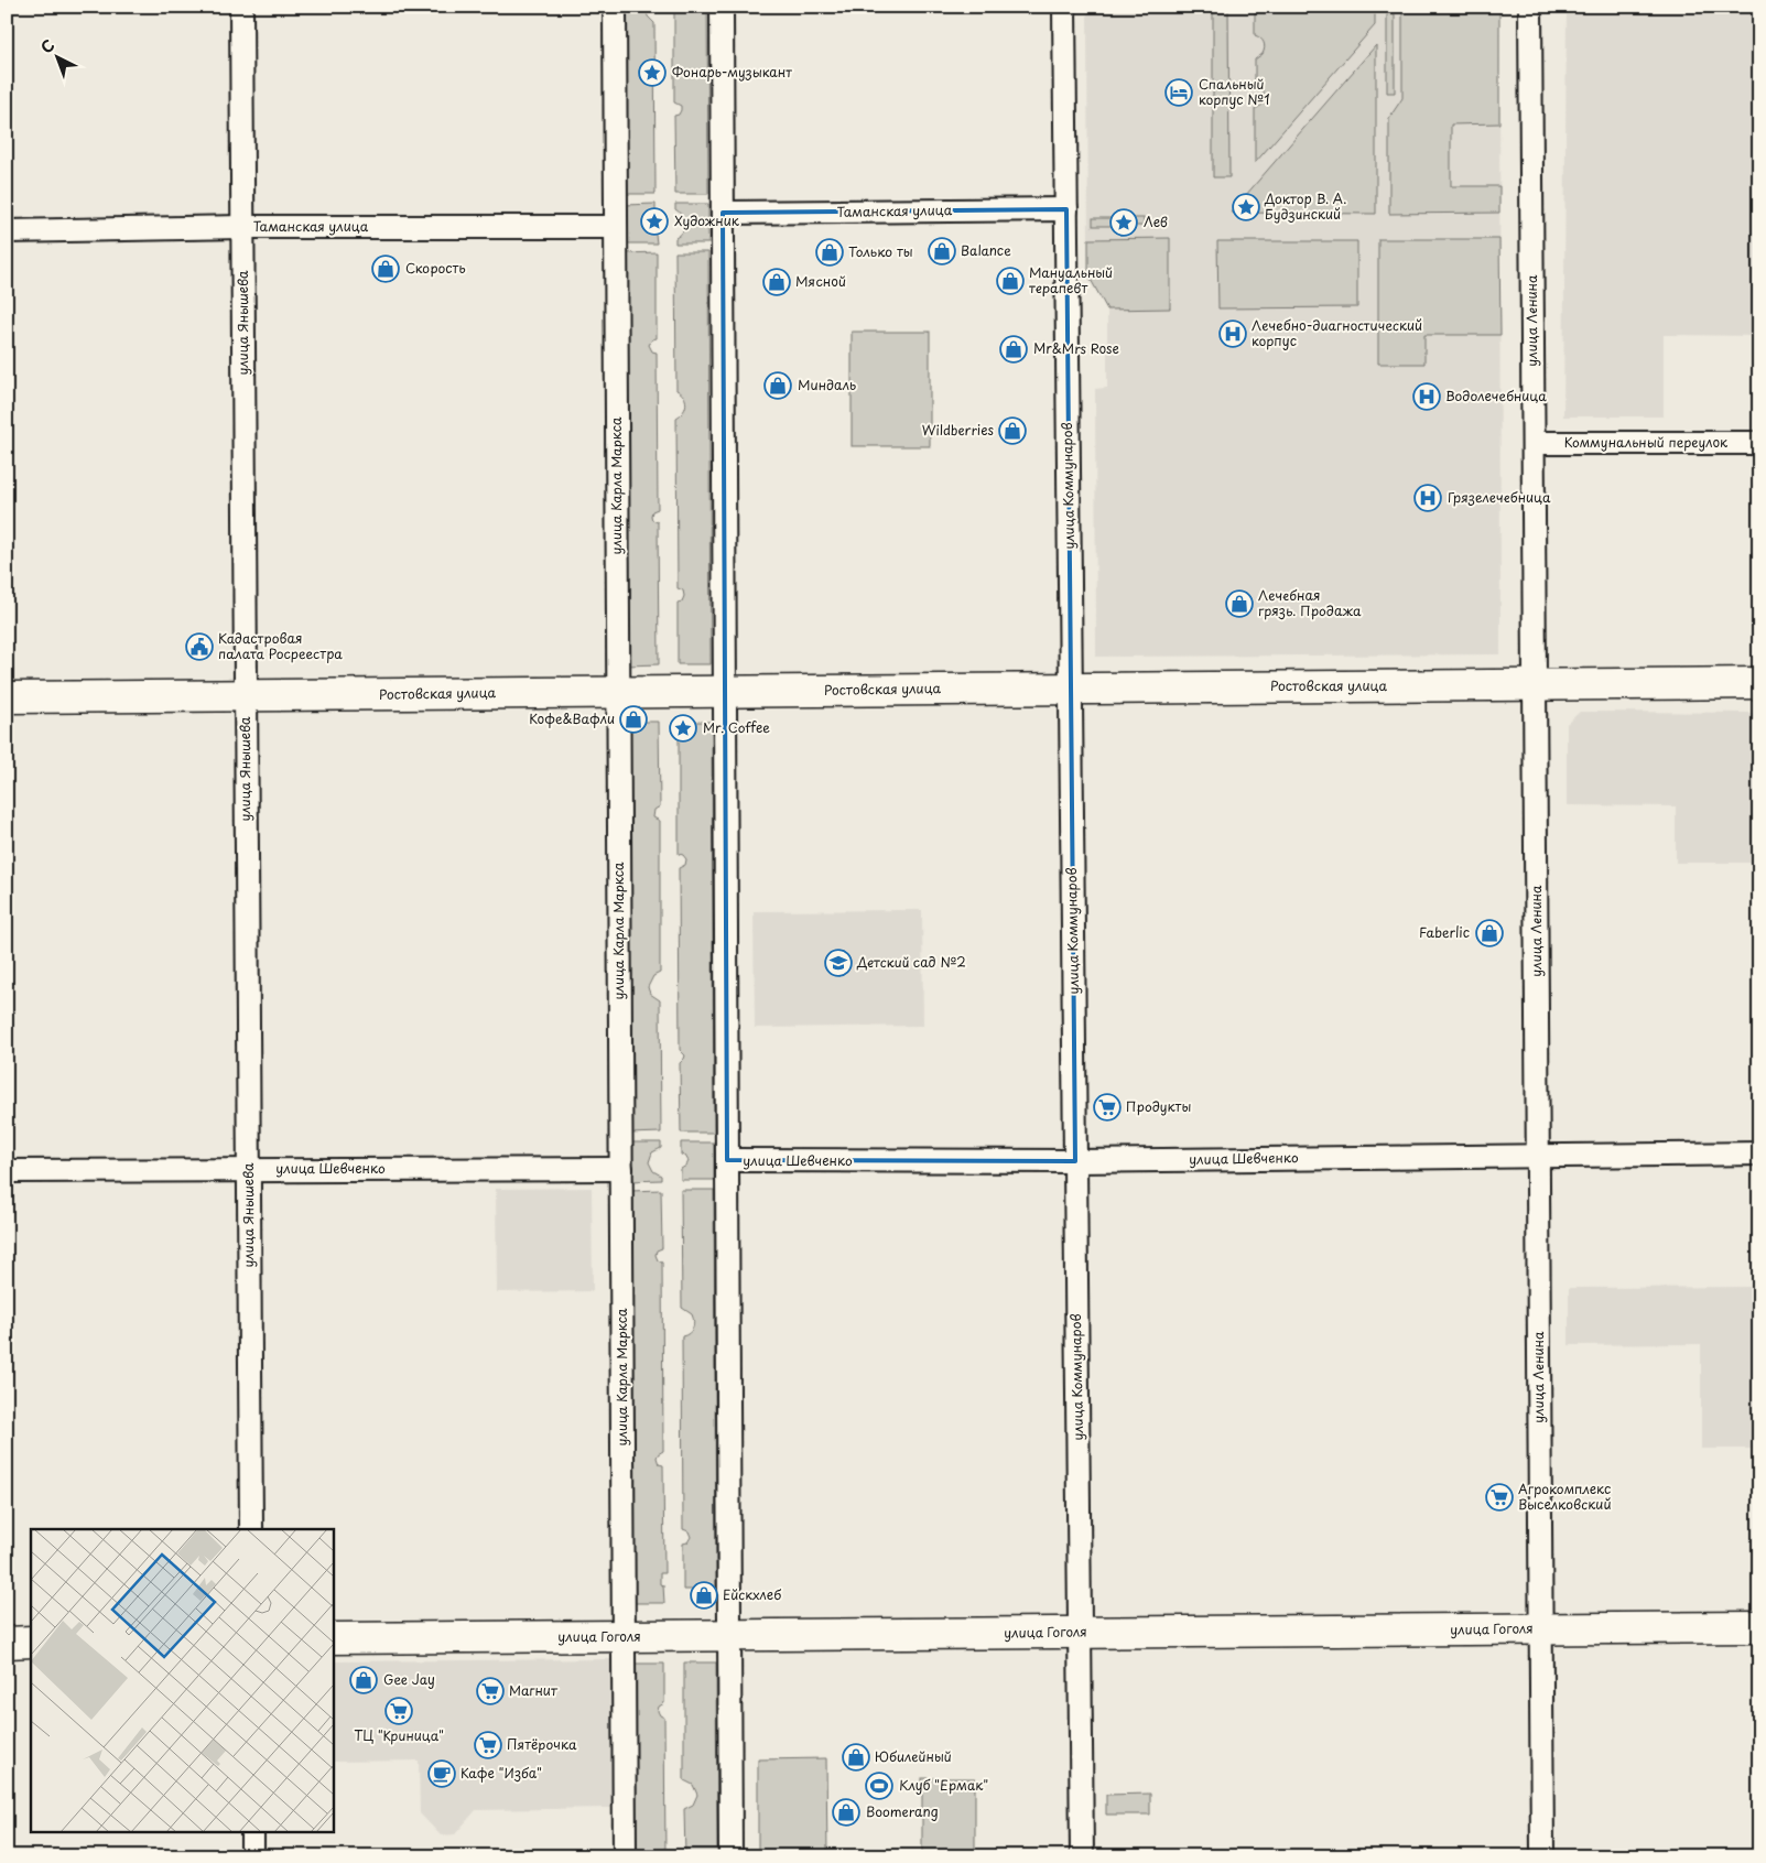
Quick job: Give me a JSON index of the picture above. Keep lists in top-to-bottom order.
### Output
{
  "streets": {
    "street": [
      "Таманская улица",
      "улица Ленина",
      "улица Янышева",
      "Коммунальный переулок",
      "улица Карла Маркса",
      "улица Коммунаров",
      "Ростовская улица",
      "улица Шевченко",
      "улица Гоголя"
    ]
  },
  "crossings": [
    ["Таманская улица", "улица Янышева"],
    ["Таманская улица", "улица Карла Маркса"],
    ["Таманская улица", "улица Коммунаров"],
    ["улица Ленина", "Коммунальный переулок"],
    ["улица Ленина", "Ростовская улица"],
    ["улица Ленина", "улица Шевченко"],
    ["улица Ленина", "улица Гоголя"],
    ["улица Янышева", "Ростовская улица"],
    ["улица Янышева", "улица Шевченко"],
    ["улица Карла Маркса", "Ростовская улица"],
    ["улица Карла Маркса", "улица Шевченко"],
    ["улица Карла Маркса", "улица Гоголя"],
    ["улица Коммунаров", "Ростовская улица"],
    ["улица Коммунаров", "улица Шевченко"],
    ["улица Коммунаров", "улица Гоголя"]
  ],
  "places": {
    "place": [
      "Фонарь-музыкант",
      "Доктор В. А. Будзинский",
      "Художник",
      "Лев",
      "Mr. Coffee"
    ],
    "hotel": ["Спальный корпус №1"],
    "shop": [
      "Balance",
      "Только ты",
      "Скорость",
      "Мануальный терапевт",
      "Мясной",
      "Mr&Mrs Rose",
      "Миндаль",
      "Wildberries",
      "Лечебная грязь. Продажа",
      "Кофе&Вафли",
      "Faberlic",
      "Ейскхлеб",
      "Gee Jay",
      "Юбилейный",
      "Boomerang"
    ],
    "hospital": ["Лечебно-диагностический корпус", "Водолечебница", "Грязелечебница"],
    "public building": ["Кадастровая палата Росреестра"],
    "school or university": ["Детский сад №2"],
    "supermarket": [
      "Продукты",
      "Агрокомплекс Выселковский",
      "Магнит",
      "ТЦ \"Криница\"",
      "Пятёрочка"
    ],
    "cafe": ["Кафе \"Изба\""],
    "sports": ["Клуб \"Ермак\""]
  },
  "north": "top left"
}
